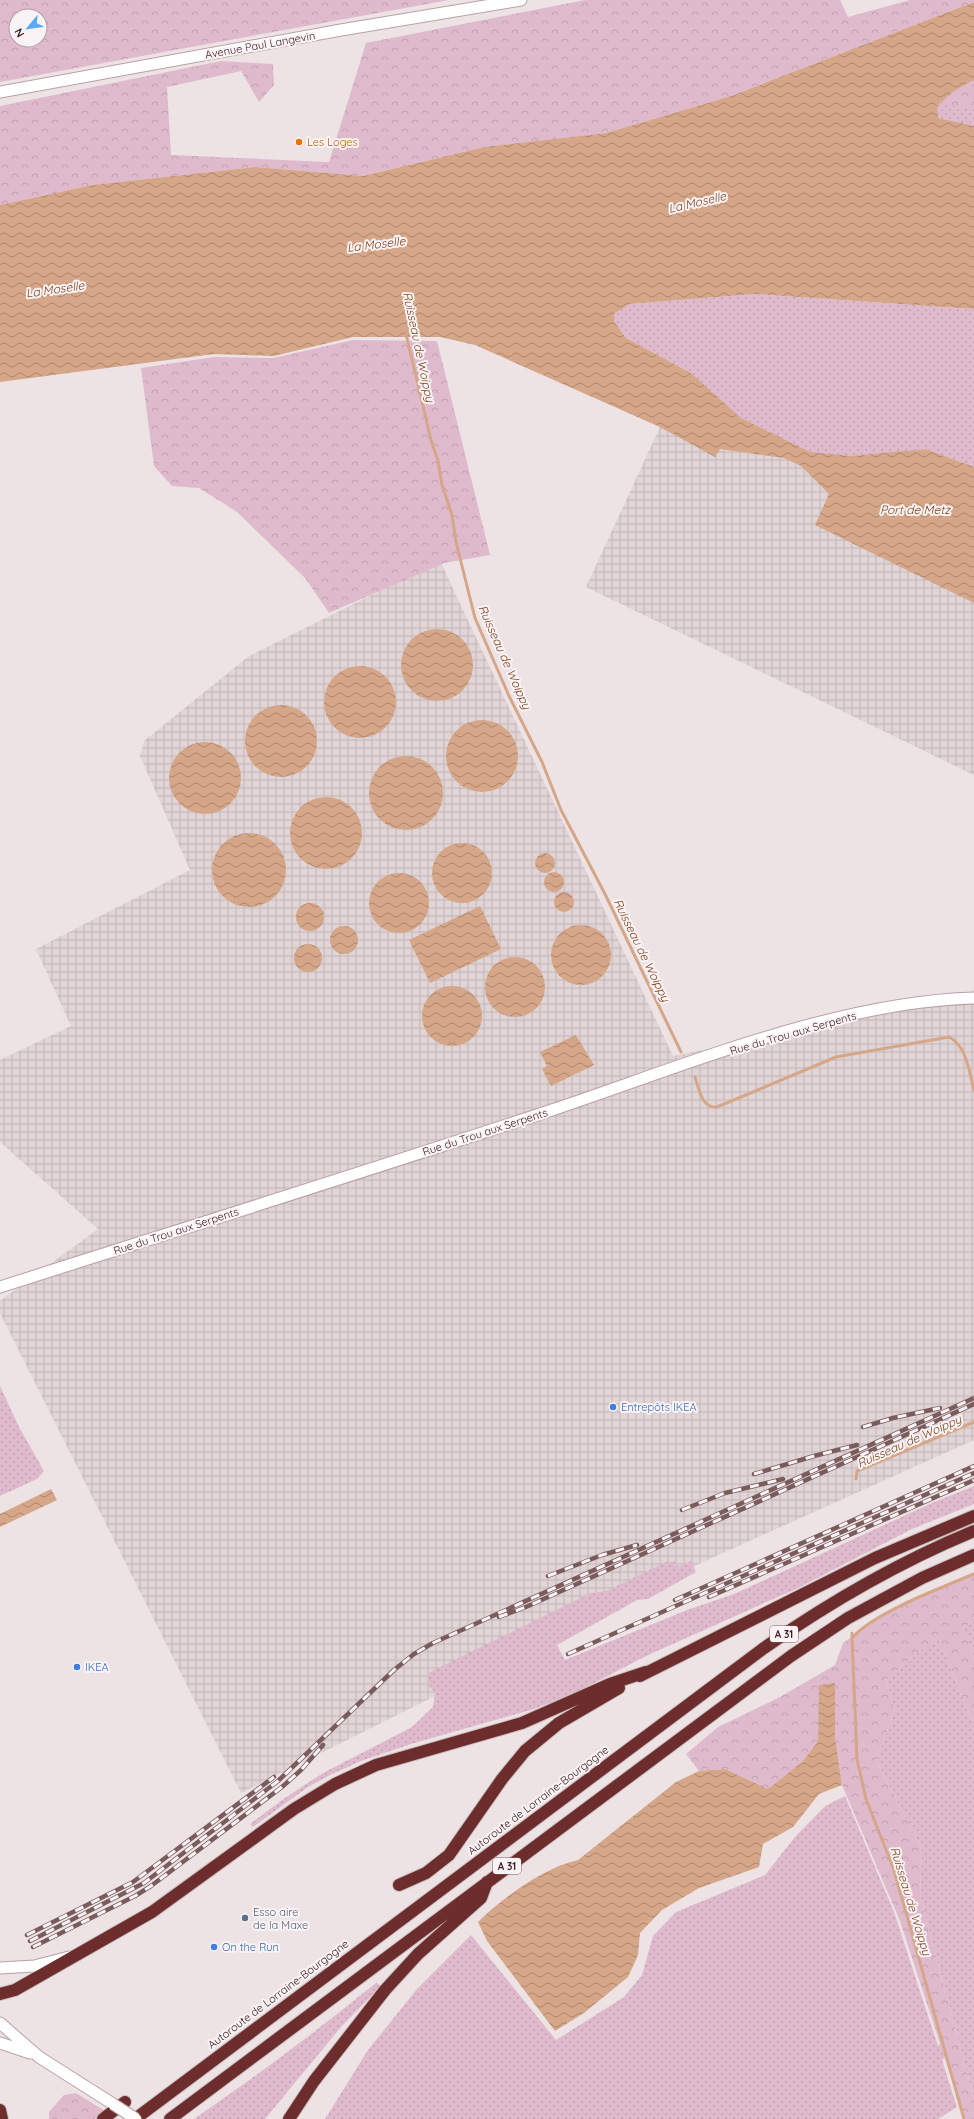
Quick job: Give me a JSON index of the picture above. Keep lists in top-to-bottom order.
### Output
{
  "streets": {
    "highway": ["A 31", "Autoroute de Lorraine-Bourgogne"],
    "street": ["Avenue Paul Langevin", "Rue du Trou aux Serpents"]
  },
  "water": ["La Moselle", "Ruisseau de Woippy", "Port de Metz"],
  "places": [
    "Les Loges",
    "Entrepôts IKEA",
    "IKEA",
    "Esso aire de la Maxe",
    "On the Run"
  ],
  "north": "bottom left"
}
